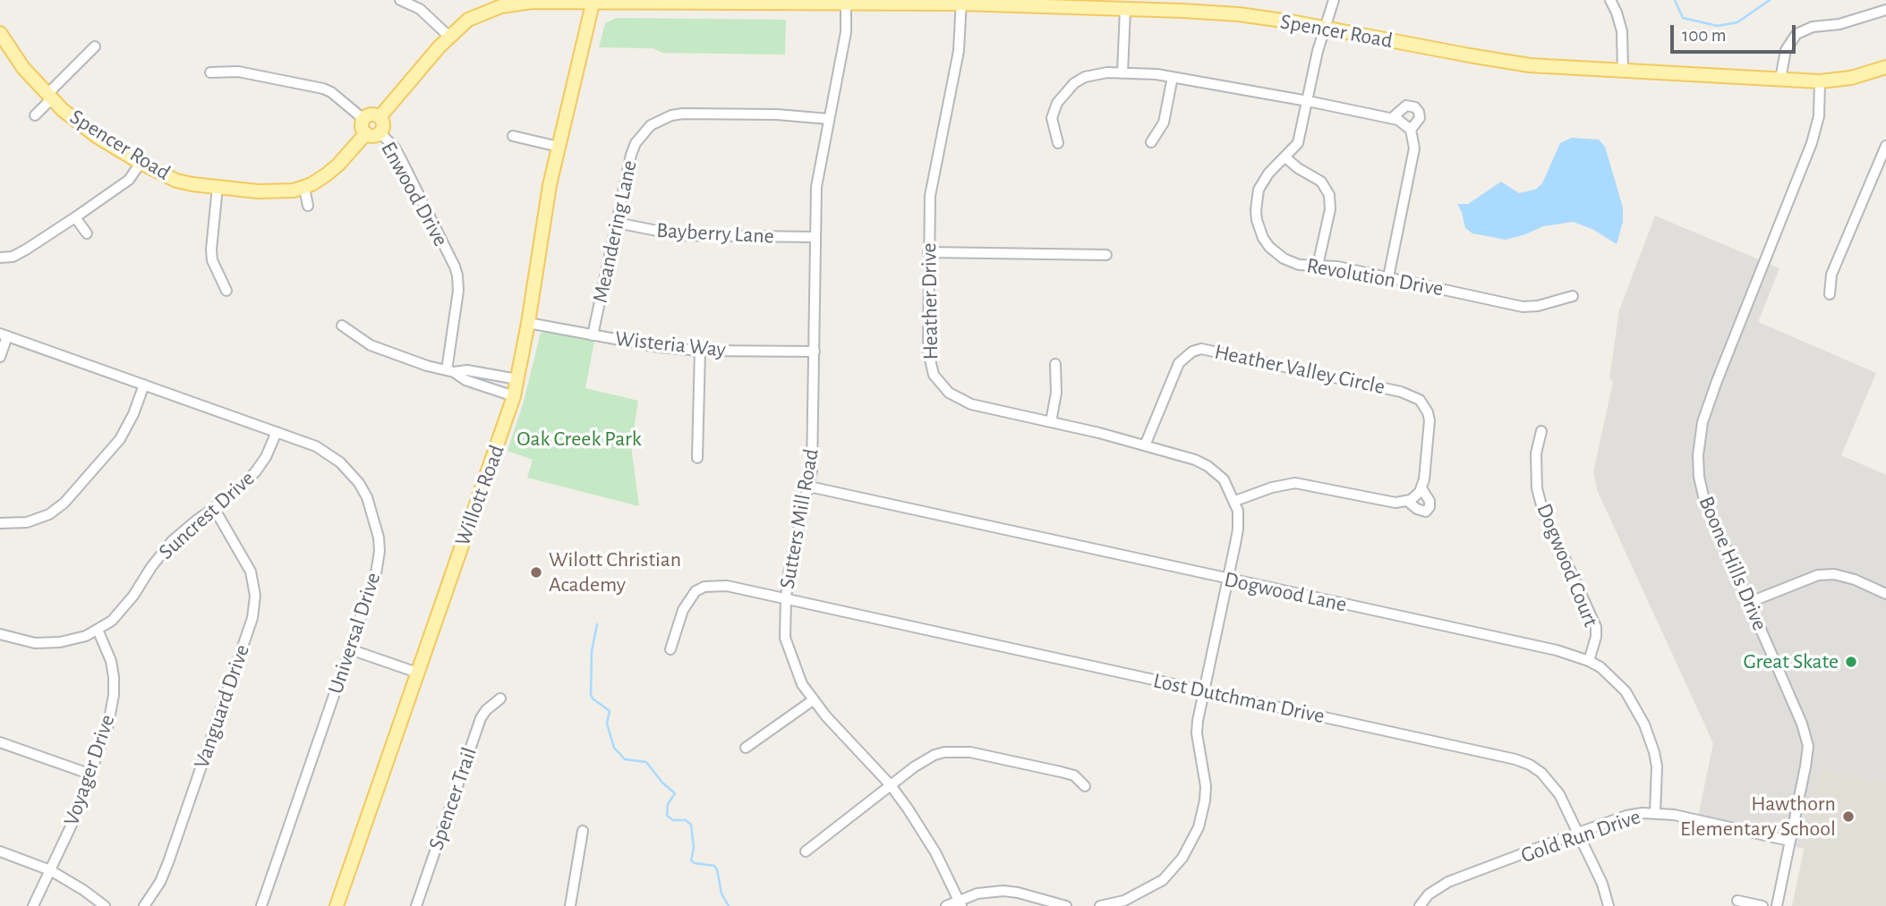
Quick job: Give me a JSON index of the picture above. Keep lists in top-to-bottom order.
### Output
{
  "streets": {
    "main road": ["Spencer Road", "Willott Road"],
    "street": [
      "Enwood Drive",
      "Meandering Lane",
      "Bayberry Lane",
      "Revolution Drive",
      "Heather Drive",
      "Wisteria Way",
      "Heather Valley Circle",
      "Suncrest Drive",
      "Sutters Mill Road",
      "Boone Hills Drive",
      "Dogwood Court",
      "Dogwood Lane",
      "Universal Drive",
      "Lost Dutchman Drive",
      "Vanguard Drive",
      "Voyager Drive",
      "Spencer Trail",
      "Gold Run Drive"
    ]
  },
  "crossings": [
    ["Spencer Road", "Enwood Drive"],
    ["Spencer Road", "Revolution Drive"],
    ["Spencer Road", "Heather Drive"],
    ["Spencer Road", "Willott Road"],
    ["Spencer Road", "Sutters Mill Road"],
    ["Spencer Road", "Boone Hills Drive"],
    ["Meandering Lane", "Bayberry Lane"],
    ["Meandering Lane", "Wisteria Way"],
    ["Meandering Lane", "Sutters Mill Road"],
    ["Bayberry Lane", "Sutters Mill Road"],
    ["Heather Drive", "Heather Valley Circle"],
    ["Wisteria Way", "Willott Road"],
    ["Wisteria Way", "Sutters Mill Road"],
    ["Suncrest Drive", "Universal Drive"],
    ["Suncrest Drive", "Vanguard Drive"],
    ["Suncrest Drive", "Voyager Drive"],
    ["Sutters Mill Road", "Dogwood Lane"],
    ["Sutters Mill Road", "Lost Dutchman Drive"],
    ["Boone Hills Drive", "Gold Run Drive"],
    ["Dogwood Court", "Dogwood Lane"],
    ["Dogwood Lane", "Gold Run Drive"],
    ["Lost Dutchman Drive", "Gold Run Drive"]
  ],
  "parks": ["Oak Creek Park"],
  "places": ["Wilott Christian Academy", "Great Skate", "Hawthorn Elementary School"],
  "scale_bar": "100 m"
}
